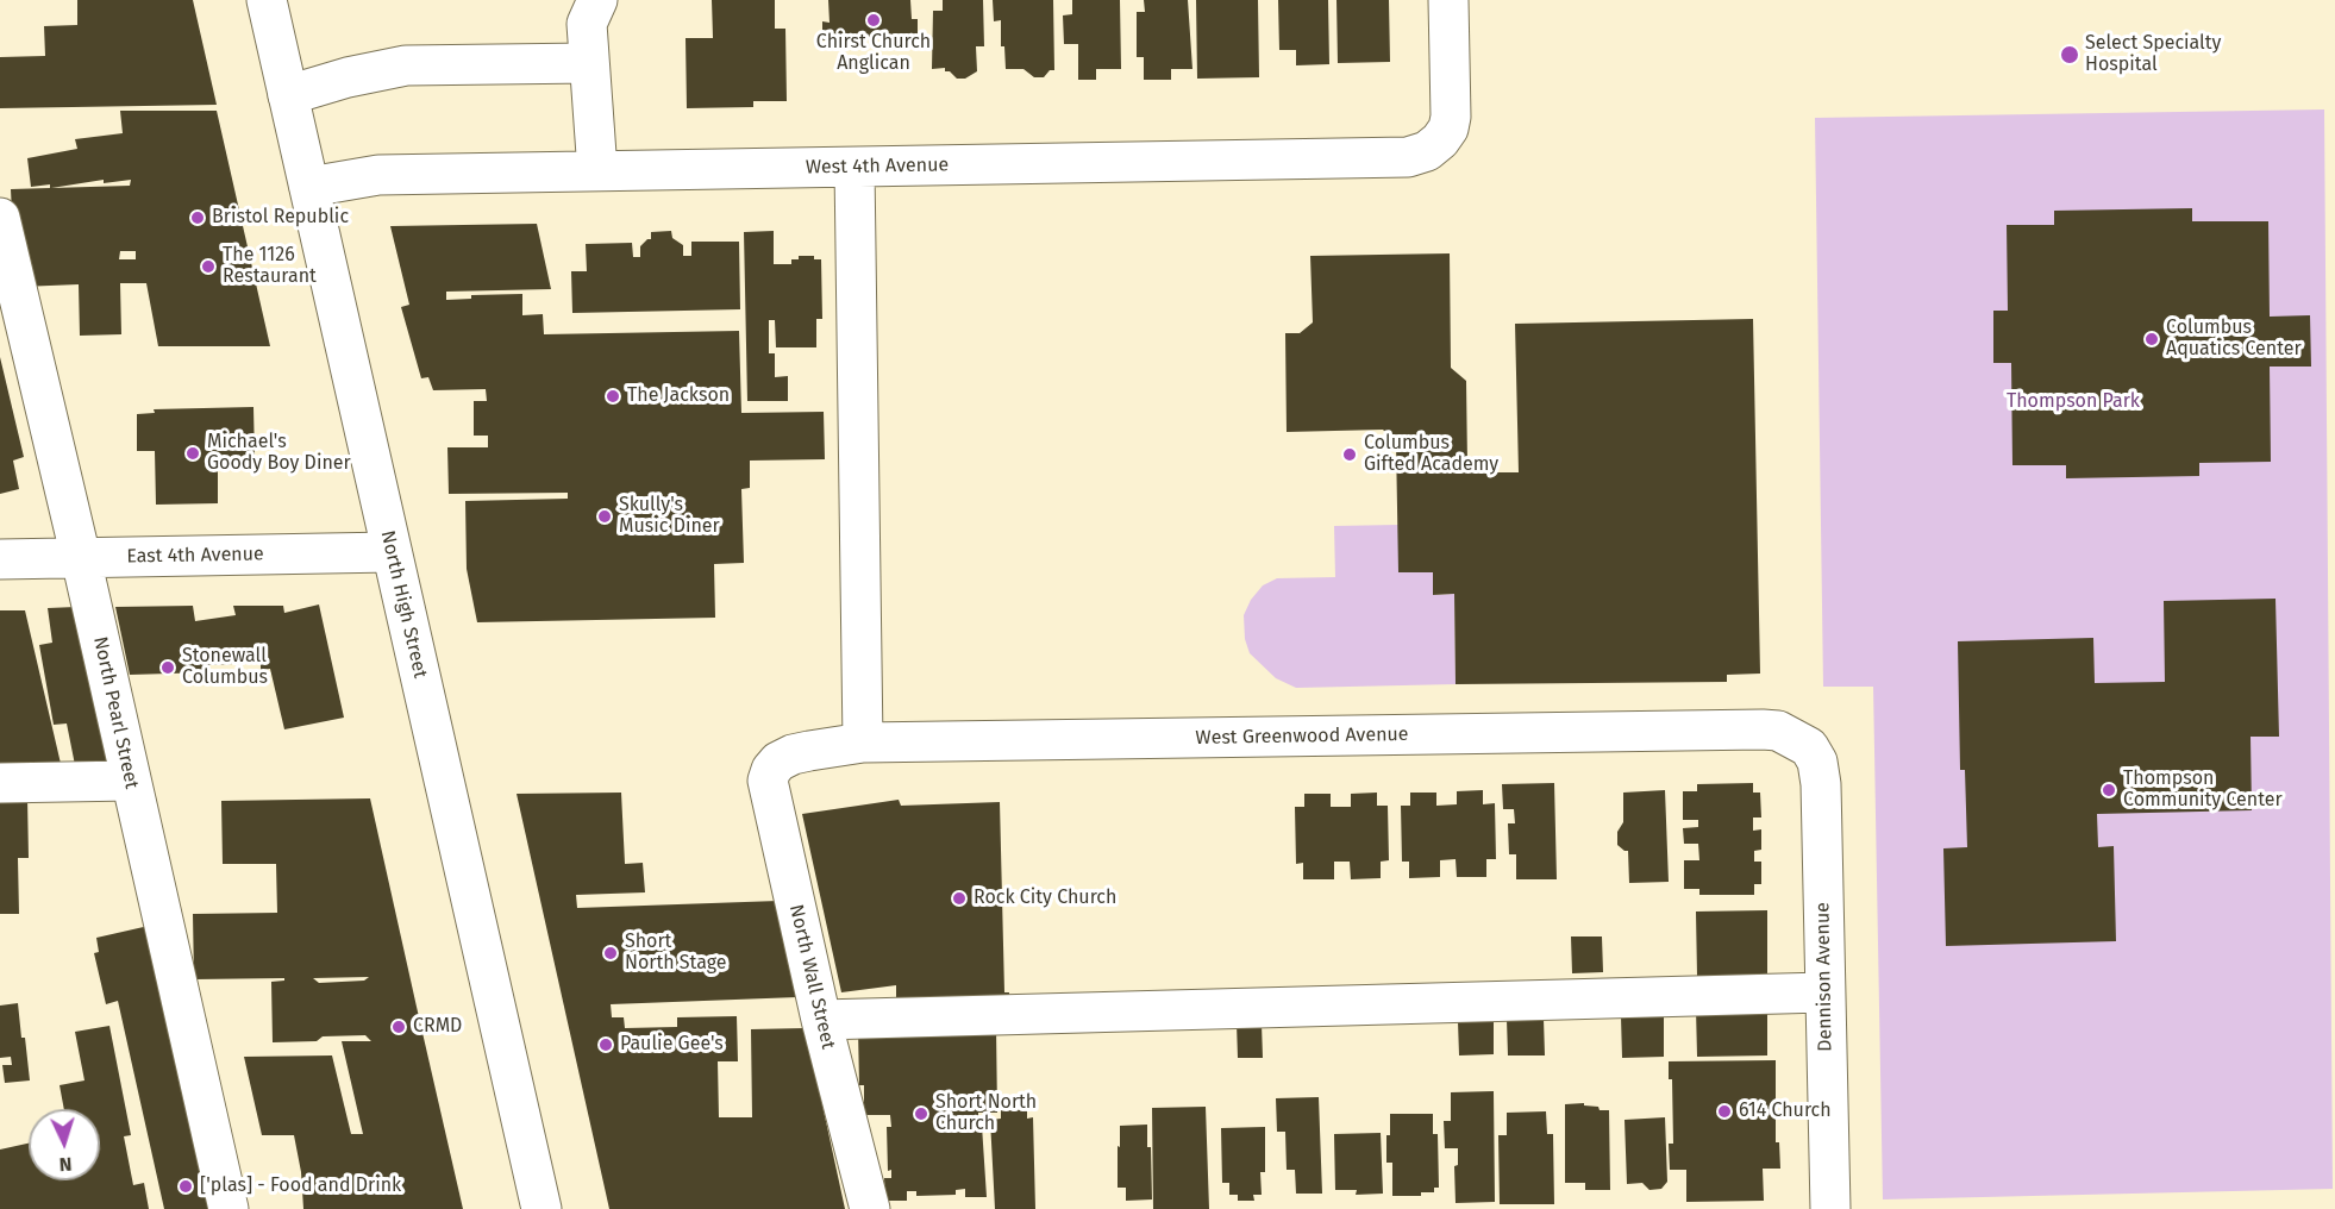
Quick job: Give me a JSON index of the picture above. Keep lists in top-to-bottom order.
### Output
{
  "streets": {
    "street": [
      "West 4th Avenue",
      "East 4th Avenue",
      "North High Street",
      "North Pearl Street",
      "West Greenwood Avenue",
      "North Wall Street",
      "Dennison Avenue"
    ]
  },
  "crossings": [
    ["West 4th Avenue", "North High Street"],
    ["East 4th Avenue", "North High Street"],
    ["East 4th Avenue", "North Pearl Street"],
    ["West Greenwood Avenue", "North Wall Street"],
    ["West Greenwood Avenue", "Dennison Avenue"]
  ],
  "parks": ["Thompson Park"],
  "places": [
    "Chirst Church Anglican",
    "Select Specialty Hospital",
    "Bristol Republic",
    "The 1126 Restaurant",
    "Columbus Aquatics Center",
    "The Jackson",
    "Michael's Goody Boy Diner",
    "Columbus Gifted Academy",
    "Skully's Music Diner",
    "Stonewall Columbus",
    "Thompson Community Center",
    "Rock City Church",
    "Short North Stage",
    "CRMD",
    "Paulie Gee's",
    "614 Church",
    "Short North Church",
    "['plas] - Food and Drink"
  ],
  "north": "bottom"
}
